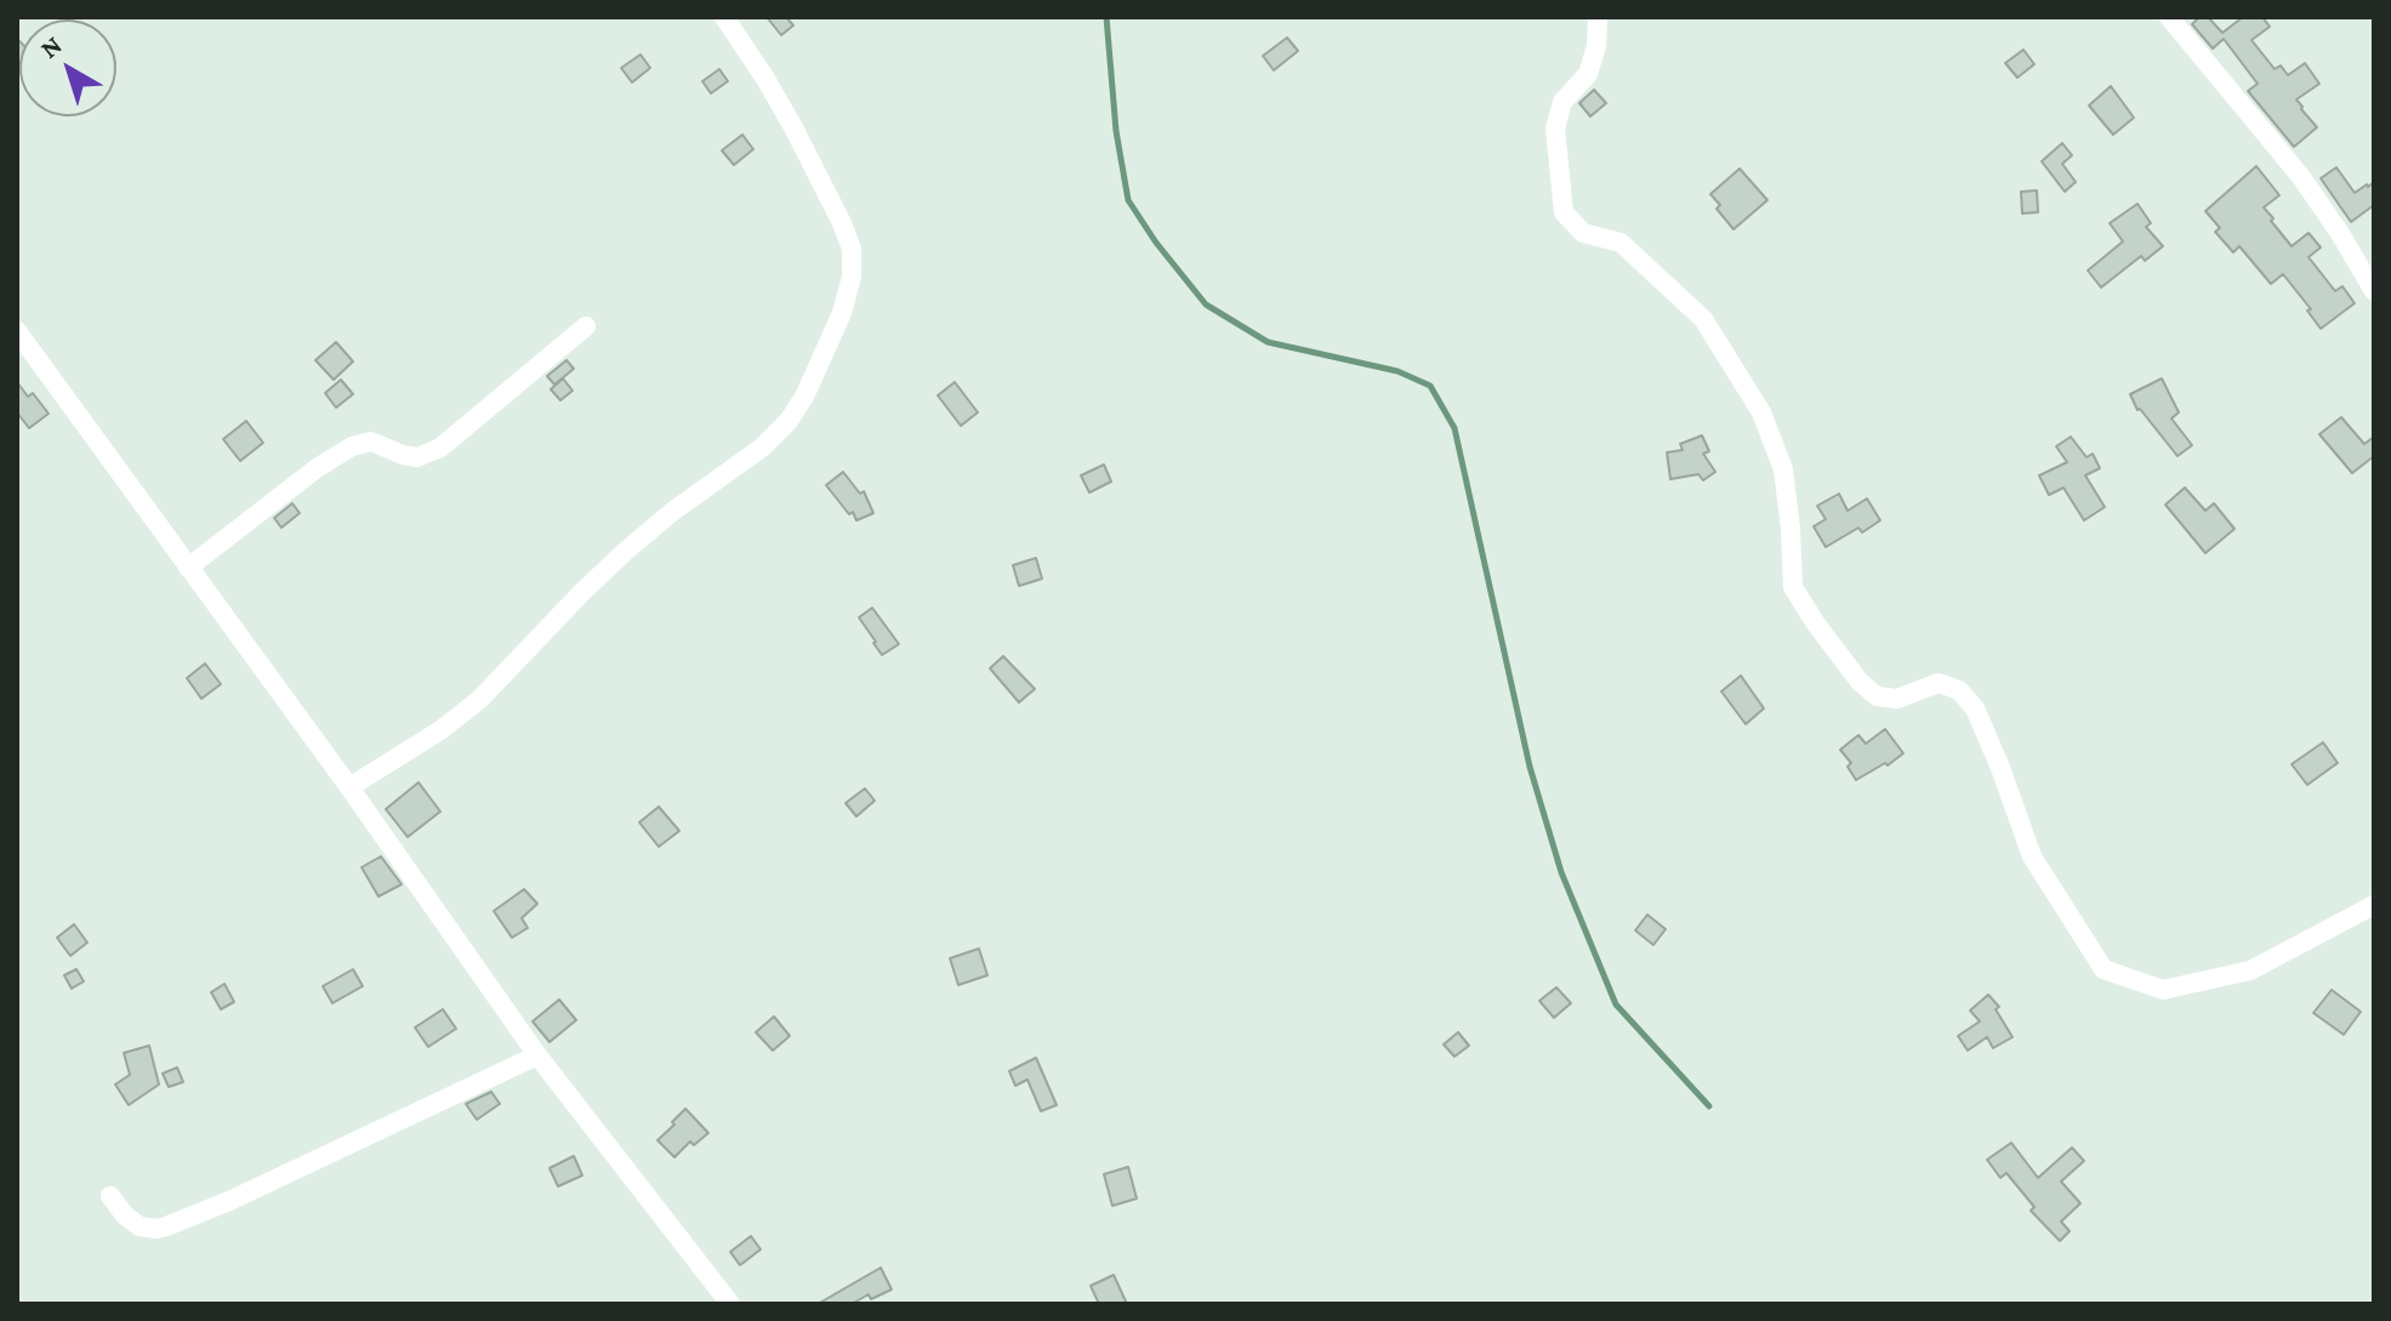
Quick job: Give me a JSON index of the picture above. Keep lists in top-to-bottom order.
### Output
{
  "north": "top left"
}
